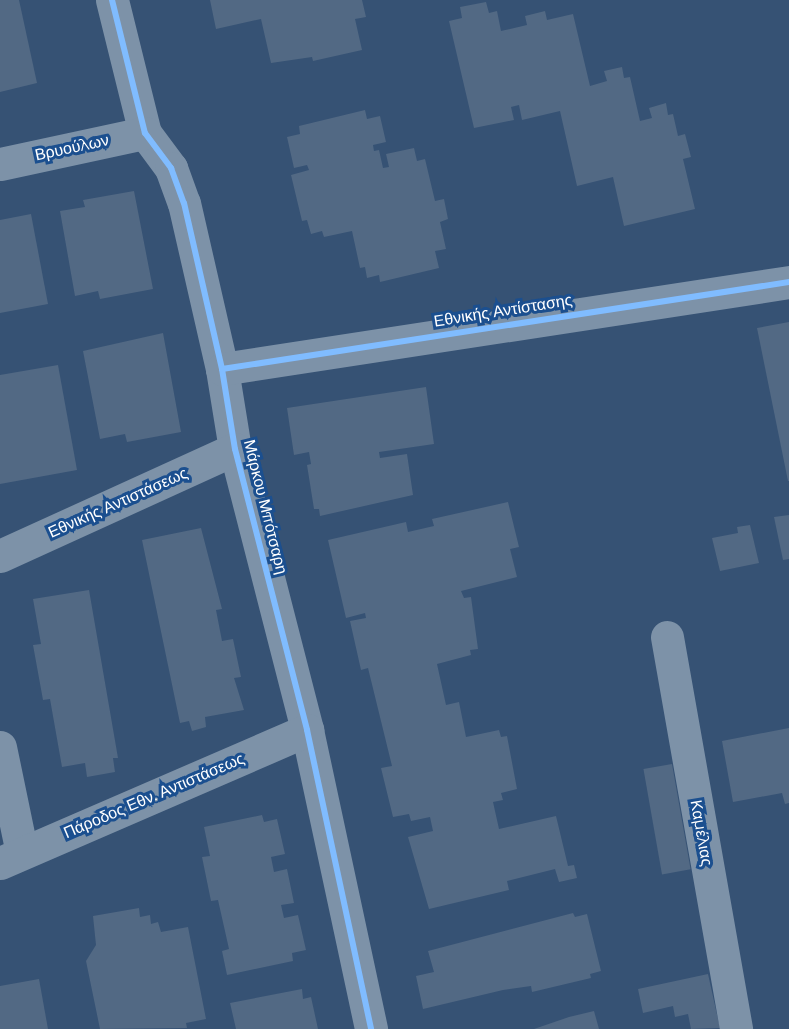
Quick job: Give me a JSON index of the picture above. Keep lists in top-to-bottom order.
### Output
{
  "streets": {
    "street": [
      "Βρυούλων",
      "Εθνικής Αντίστασης",
      "Εθνικής Αντιστάσεως",
      "Μάρκου Μπότσαρη",
      "Πάροδος Εθν. Αντιστάσεως",
      "Καμέλιας"
    ]
  },
  "crossings": [
    ["Βρυούλων", "Μάρκου Μπότσαρη"],
    ["Εθνικής Αντίστασης", "Μάρκου Μπότσαρη"],
    ["Εθνικής Αντιστάσεως", "Μάρκου Μπότσαρη"],
    ["Μάρκου Μπότσαρη", "Πάροδος Εθν. Αντιστάσεως"]
  ]
}
